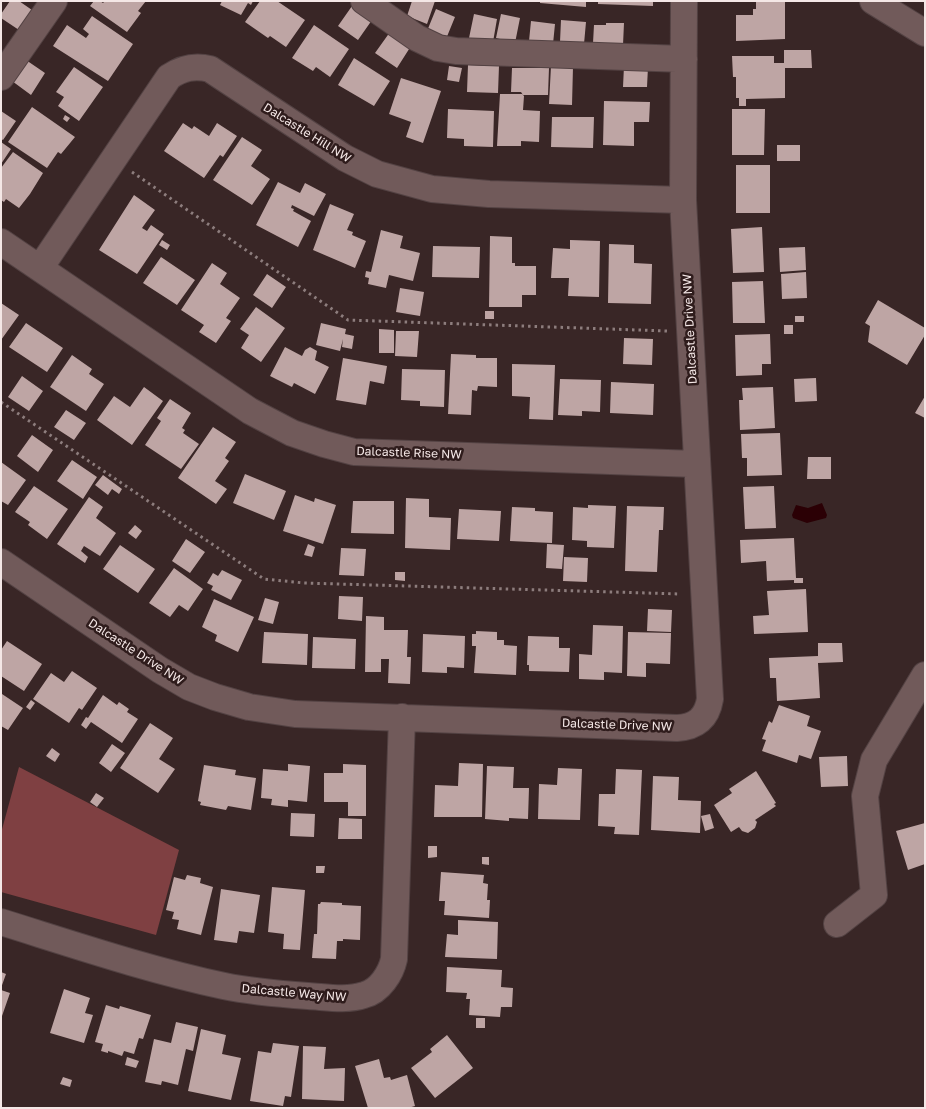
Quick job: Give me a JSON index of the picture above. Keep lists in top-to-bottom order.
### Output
{
  "streets": {
    "street": [
      "Dalcastle Hill NW",
      "Dalcastle Drive NW",
      "Dalcastle Rise NW",
      "Dalcastle Way NW"
    ]
  },
  "crossings": [
    ["Dalcastle Hill NW", "Dalcastle Drive NW"],
    ["Dalcastle Hill NW", "Dalcastle Rise NW"],
    ["Dalcastle Drive NW", "Dalcastle Rise NW"],
    ["Dalcastle Drive NW", "Dalcastle Way NW"]
  ]
}
